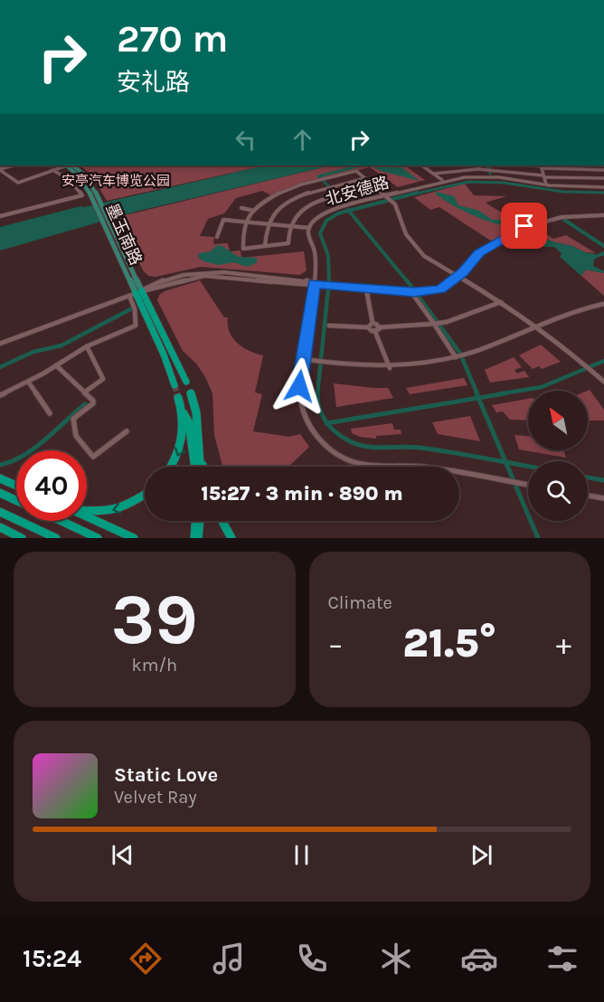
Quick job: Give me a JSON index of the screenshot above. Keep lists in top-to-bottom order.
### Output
{
  "streets": {
    "main road": ["墨玉南路"],
    "street": ["北安德路"]
  },
  "parks": ["安亭汽车博览公园"],
  "north": "top left",
  "page": {
    "turn": ["270 m", "安礼路"],
    "limit": "40",
    "trip": "15:27 · 3 min · 890 m",
    "tile": [
      ["39", "km/h"],
      "Climate"
    ],
    "heat": ["−", "21.5°", "+"],
    "song": ["Static Love", "Velvet Ray"],
    "tabs": "15:24"
  }
}
